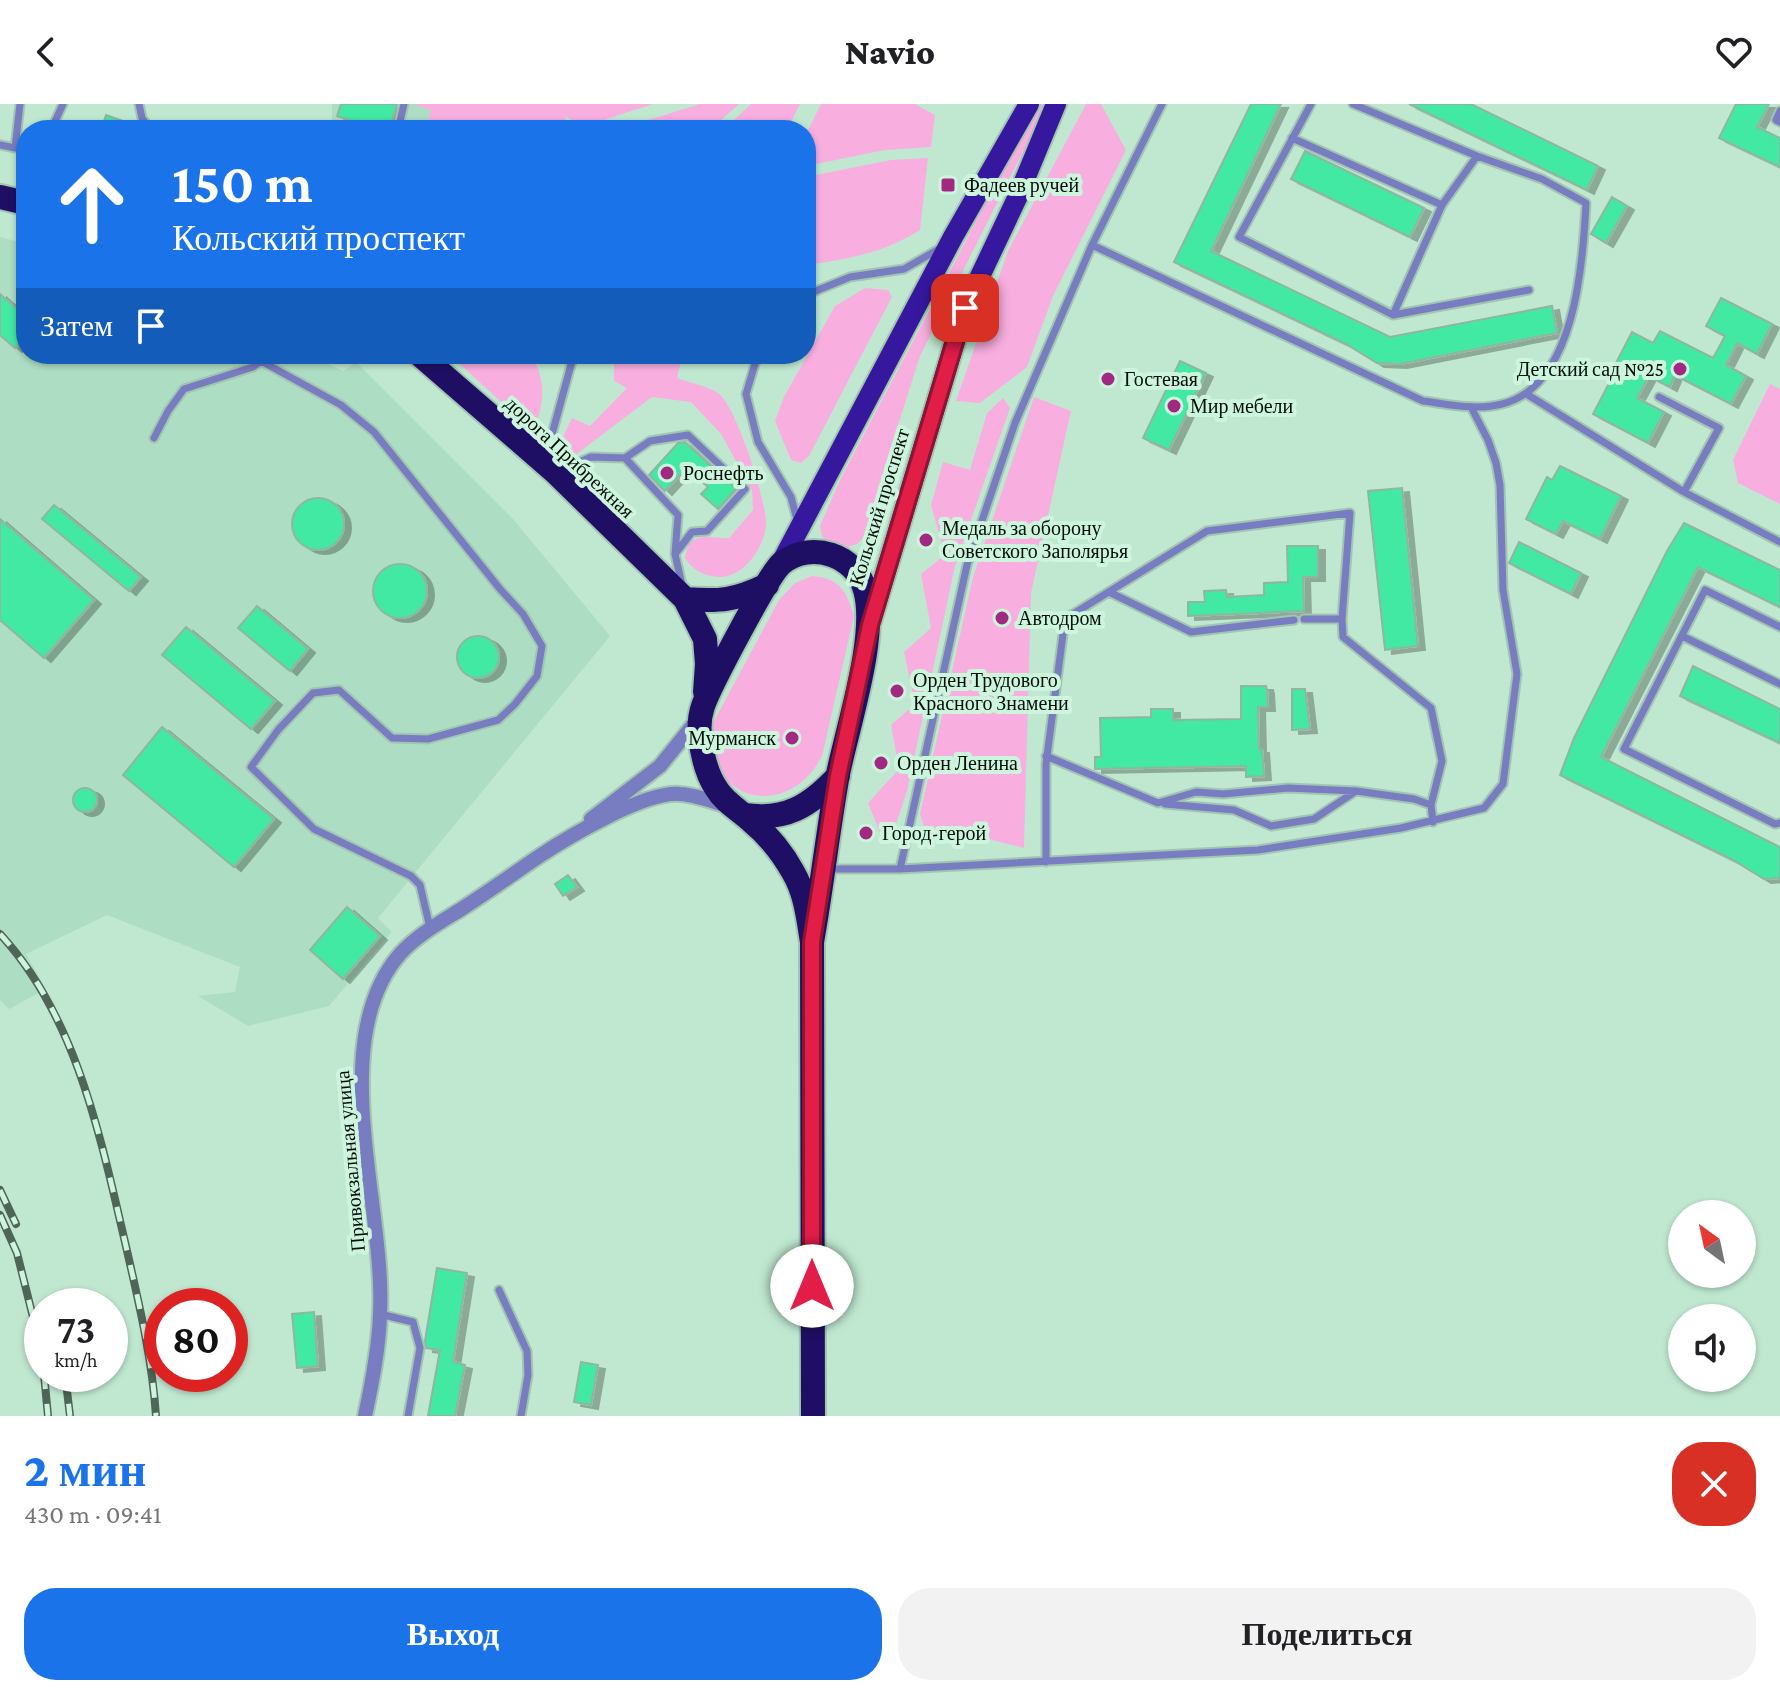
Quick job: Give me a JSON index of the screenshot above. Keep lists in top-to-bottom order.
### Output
{
  "streets": {
    "highway": ["дорога Прибрежная", "Кольский проспект"],
    "street": ["Привокзальная улица"]
  },
  "crossings": [
    ["дорога Прибрежная", "Кольский проспект"]
  ],
  "places": {
    "transit": ["Фадеев ручей"],
    "other": [
      "Детский сад №25",
      "Гостевая",
      "Мир мебели",
      "Роснефть",
      "Медаль за оборону Советского Заполярья",
      "Автодром",
      "Орден Трудового Красного Знамени",
      "Мурманск",
      "Орден Ленина",
      "Город-герой"
    ]
  },
  "north": "top left",
  "page": {
    "header": "Navio",
    "turn": ["150 m", "Кольский проспект"],
    "then": "Затем",
    "speed": "73 km/h",
    "limit": "80",
    "heading": ["2 мин", "430 m · 09:41"],
    "buttons": ["Выход", "Поделиться"]
  }
}
